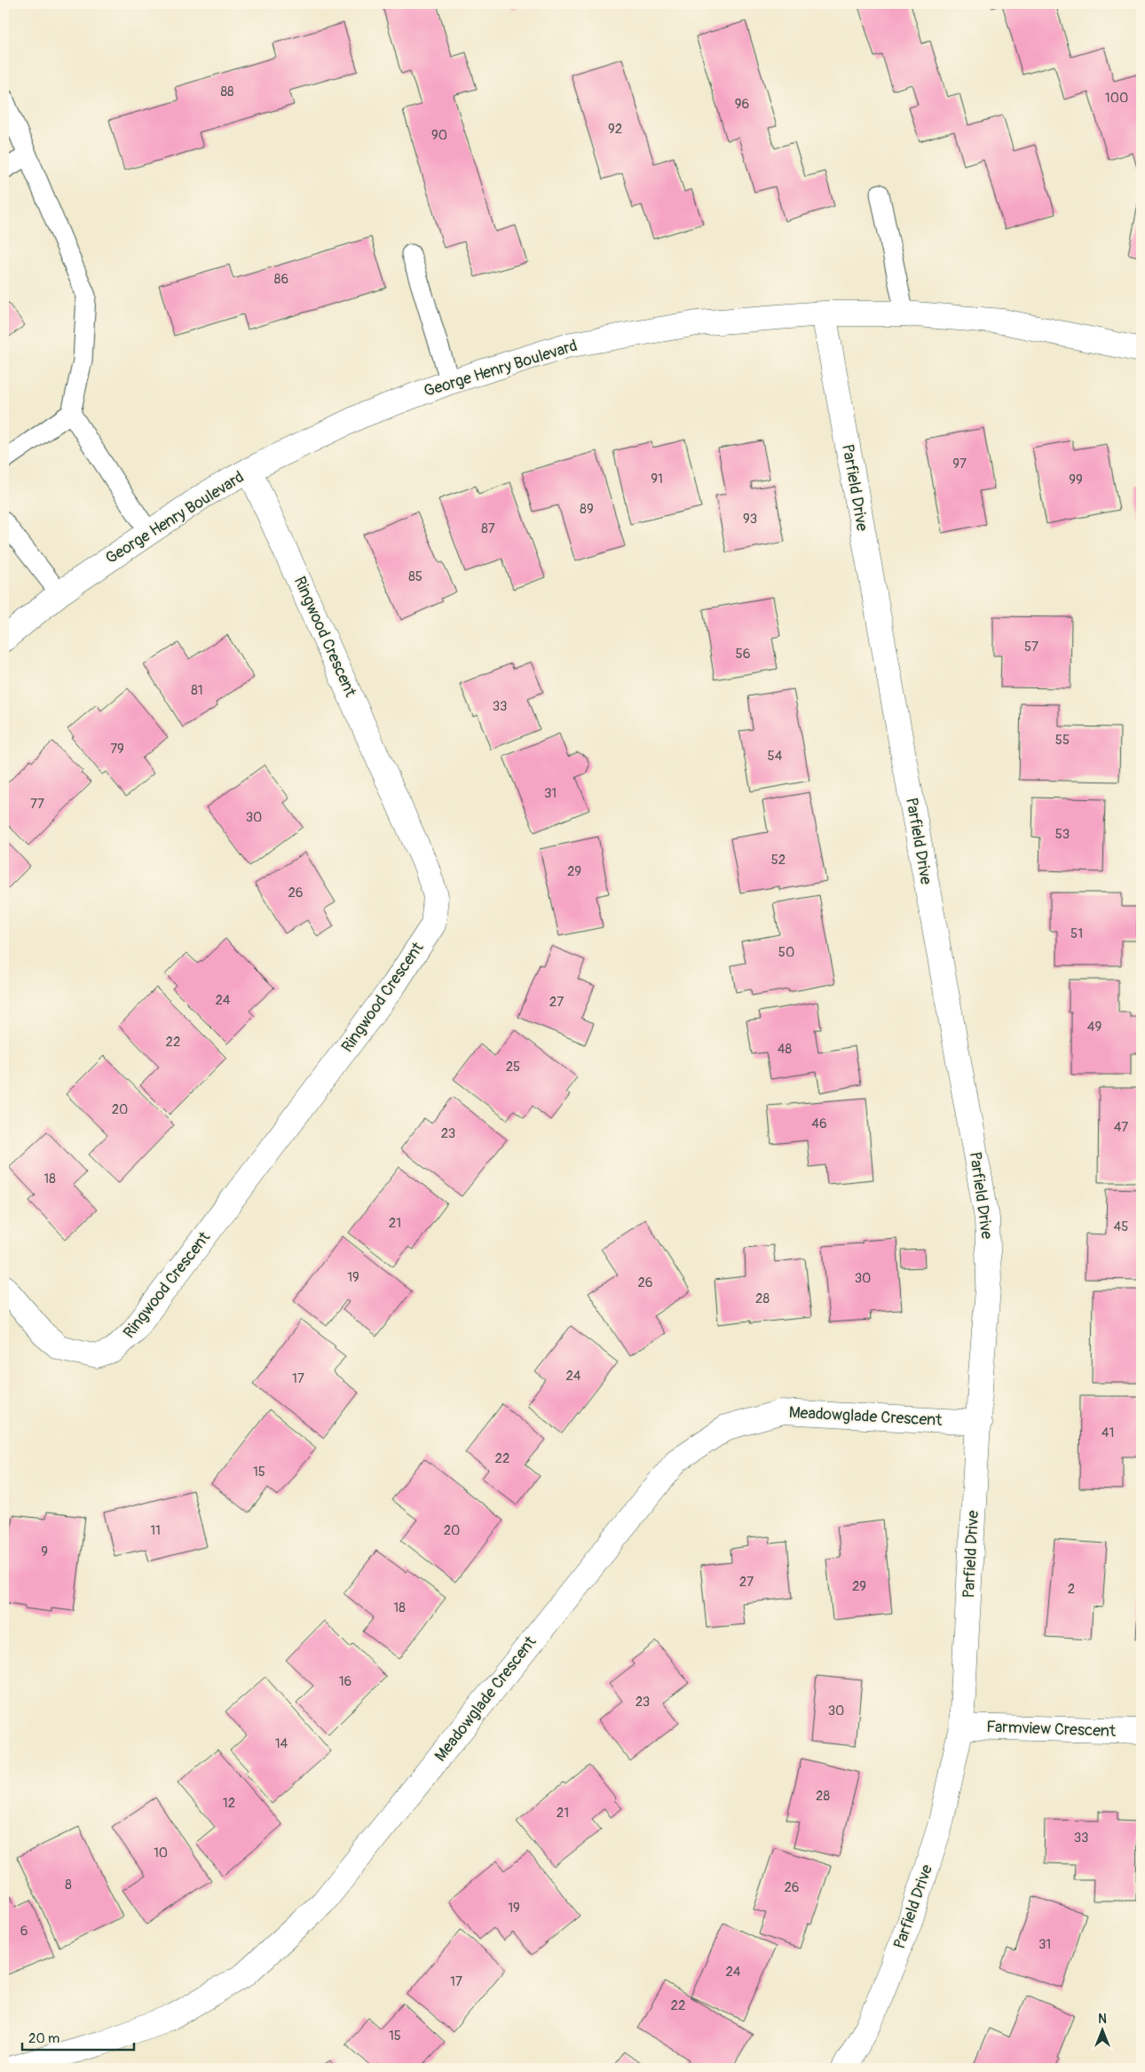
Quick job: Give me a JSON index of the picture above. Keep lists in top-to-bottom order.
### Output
{
  "streets": {
    "street": [
      "George Henry Boulevard",
      "Parfield Drive",
      "Ringwood Crescent",
      "Meadowglade Crescent",
      "Farmview Crescent"
    ]
  },
  "crossings": [
    ["George Henry Boulevard", "Parfield Drive"],
    ["George Henry Boulevard", "Ringwood Crescent"],
    ["Parfield Drive", "Meadowglade Crescent"],
    ["Parfield Drive", "Farmview Crescent"]
  ],
  "house_numbers": [
    "88",
    "100",
    "96",
    "92",
    "90",
    "86",
    "97",
    "91",
    "99",
    "89",
    "93",
    "87",
    "85",
    "57",
    "56",
    "81",
    "33",
    "55",
    "79",
    "54",
    "31",
    "77",
    "30",
    "53",
    "52",
    "29",
    "26",
    "51",
    "50",
    "24",
    "27",
    "49",
    "22",
    "48",
    "25",
    "20",
    "46",
    "47",
    "23",
    "18",
    "21",
    "45",
    "19",
    "30",
    "26",
    "28",
    "24",
    "17",
    "41",
    "22",
    "15",
    "11",
    "20",
    "9",
    "27",
    "29",
    "2",
    "18",
    "16",
    "23",
    "30",
    "14",
    "28",
    "12",
    "21",
    "33",
    "10",
    "8",
    "26",
    "19",
    "6",
    "31",
    "24",
    "17",
    "22",
    "15"
  ],
  "scale_bar": "20 m",
  "north": "top"
}
